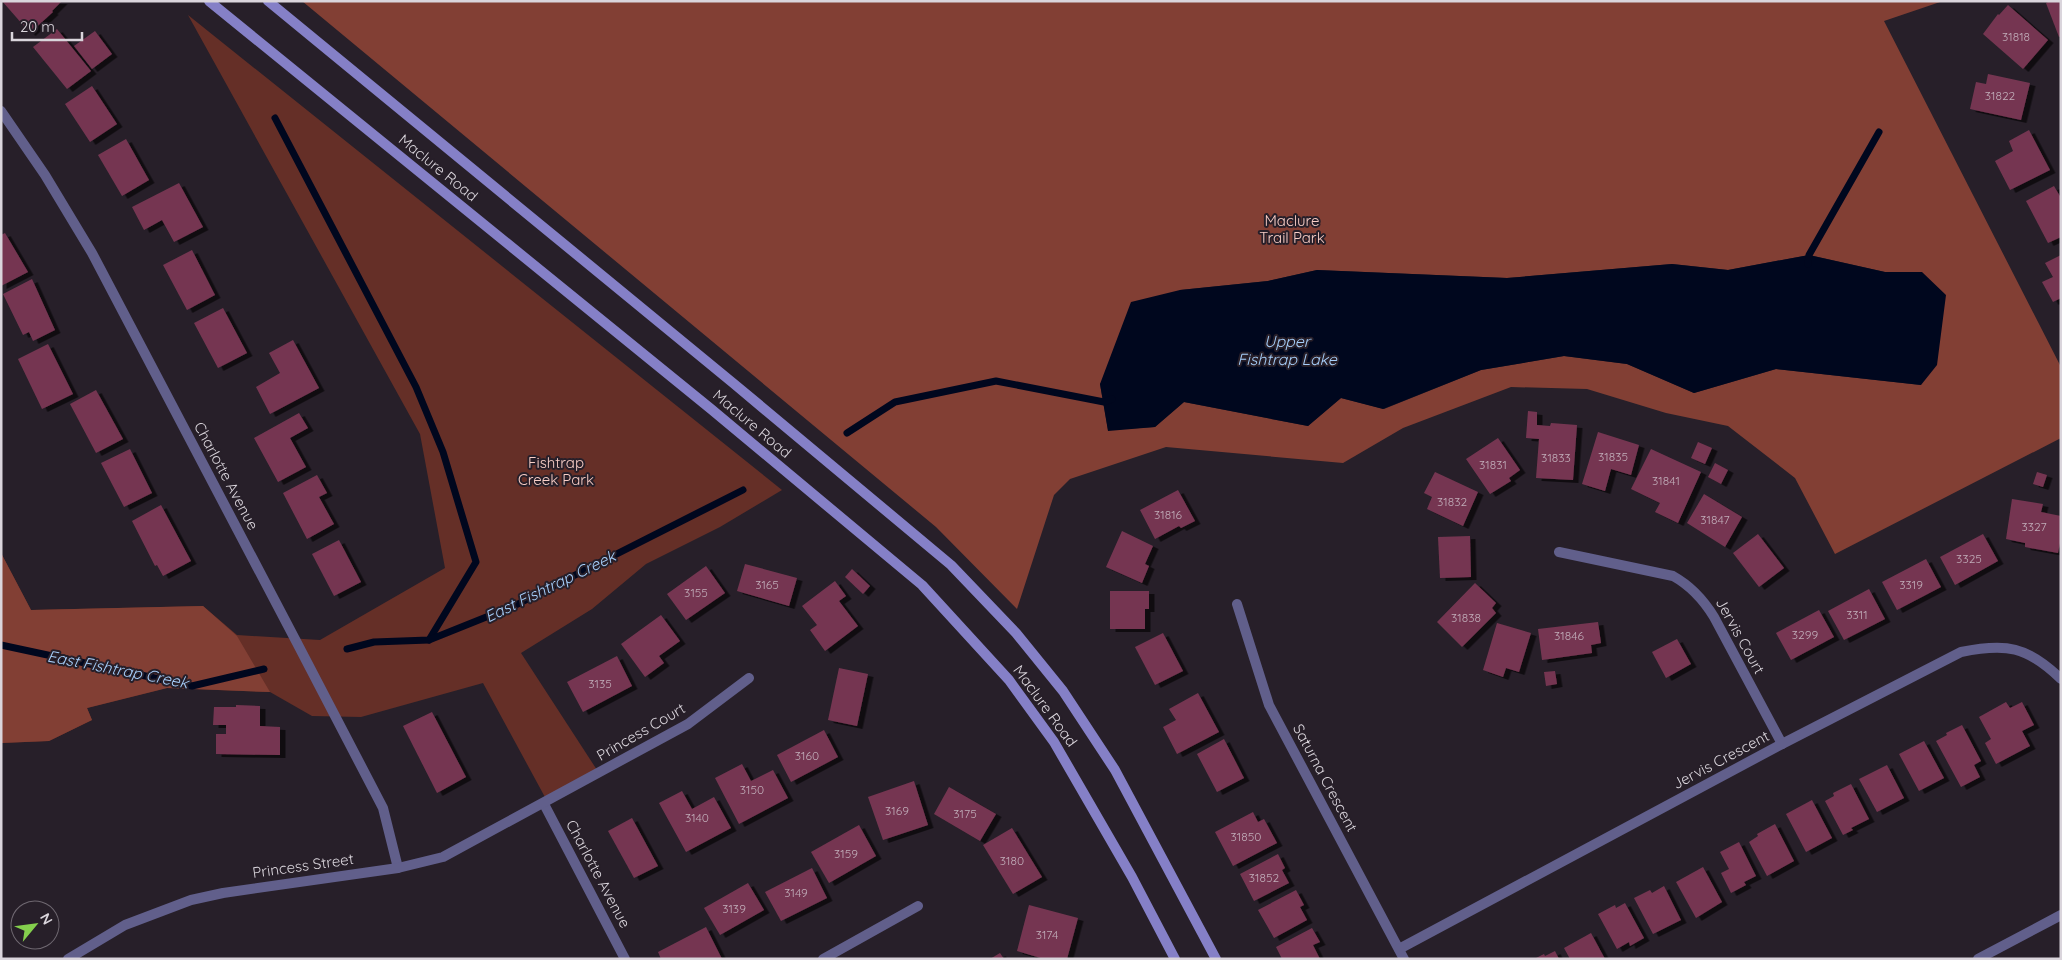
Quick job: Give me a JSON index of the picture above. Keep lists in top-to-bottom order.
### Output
{
  "streets": {
    "main road": ["Maclure Road"],
    "street": [
      "Charlotte Avenue",
      "Jervis Court",
      "Princess Court",
      "Jervis Crescent",
      "Saturna Crescent",
      "Princess Street"
    ]
  },
  "crossings": [
    ["Charlotte Avenue", "Princess Court"],
    ["Charlotte Avenue", "Princess Street"],
    ["Jervis Court", "Jervis Crescent"],
    ["Princess Court", "Princess Street"],
    ["Jervis Crescent", "Saturna Crescent"]
  ],
  "water": ["Upper Fishtrap Lake", "East Fishtrap Creek"],
  "parks": ["Maclure Trail Park", "Fishtrap Creek Park"],
  "house_numbers": [
    "31818",
    "31822",
    "31835",
    "31833",
    "31831",
    "31841",
    "31832",
    "31816",
    "31847",
    "3327",
    "3325",
    "3165",
    "3319",
    "3155",
    "3311",
    "31838",
    "3299",
    "31846",
    "3135",
    "3160",
    "3150",
    "3169",
    "3175",
    "3140",
    "31850",
    "3159",
    "3180",
    "31852",
    "3149",
    "3139",
    "3174"
  ],
  "scale_bar": "20 m",
  "north": "top right"
}
